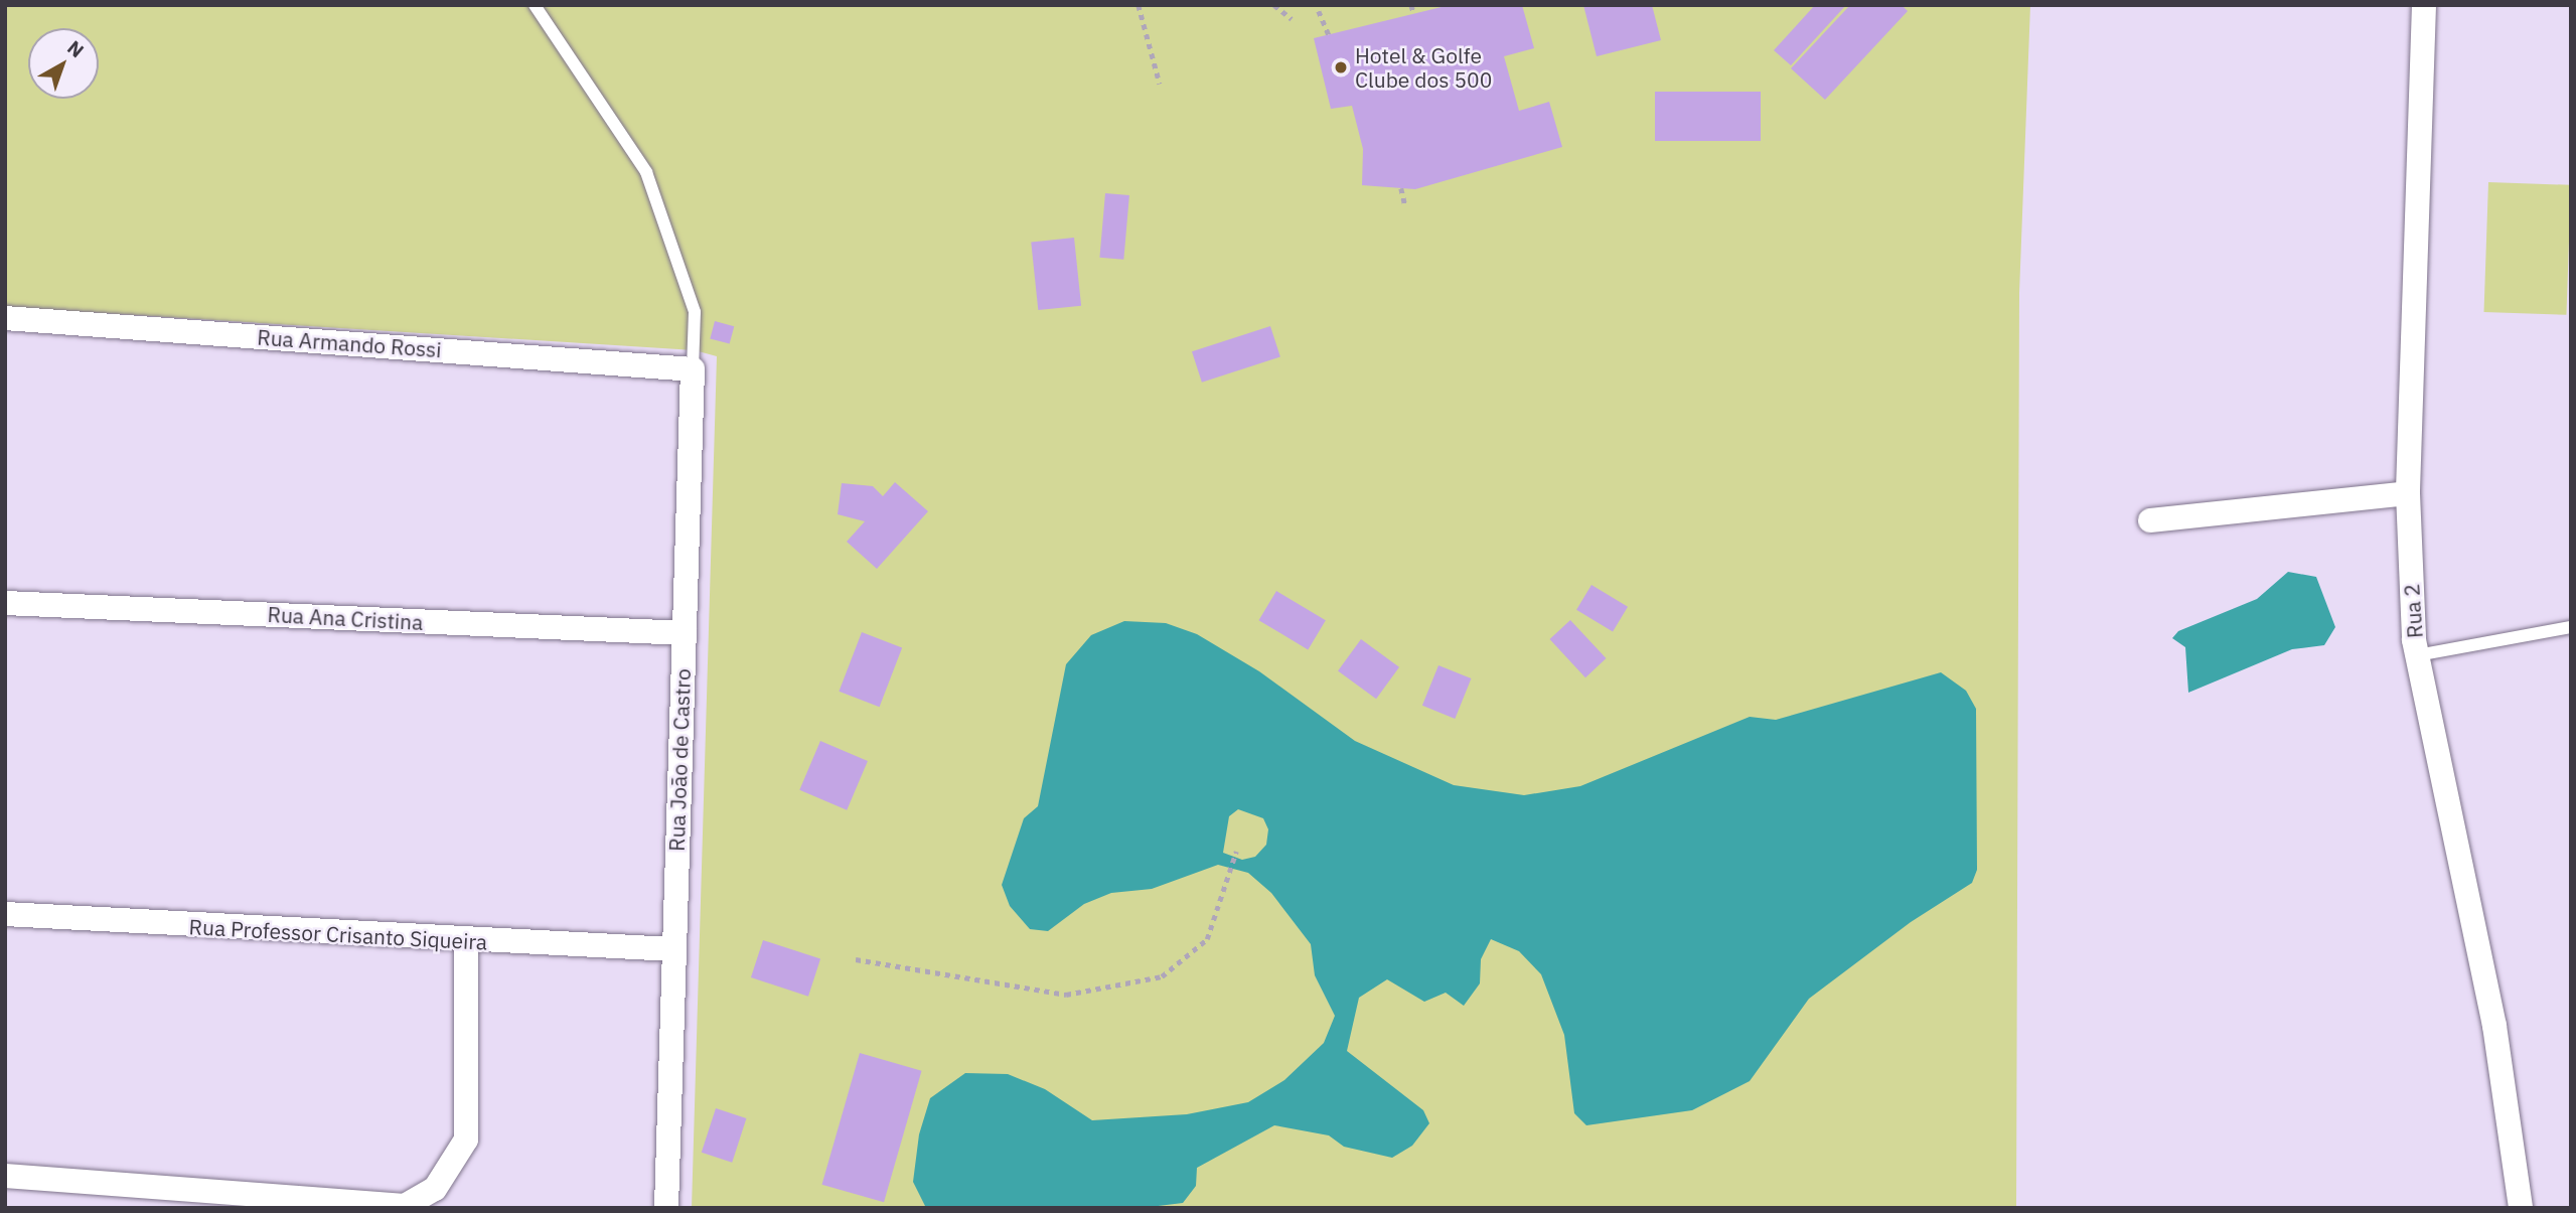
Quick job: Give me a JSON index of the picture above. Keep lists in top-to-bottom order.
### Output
{
  "streets": {
    "street": [
      "Rua Armando Rossi",
      "Rua 2",
      "Rua Ana Cristina",
      "Rua João de Castro",
      "Rua Professor Crisanto Siqueira"
    ]
  },
  "crossings": [
    ["Rua Armando Rossi", "Rua João de Castro"],
    ["Rua Ana Cristina", "Rua João de Castro"],
    ["Rua João de Castro", "Rua Professor Crisanto Siqueira"]
  ],
  "places": ["Hotel & Golfe Clube dos 500"],
  "north": "top right"
}
